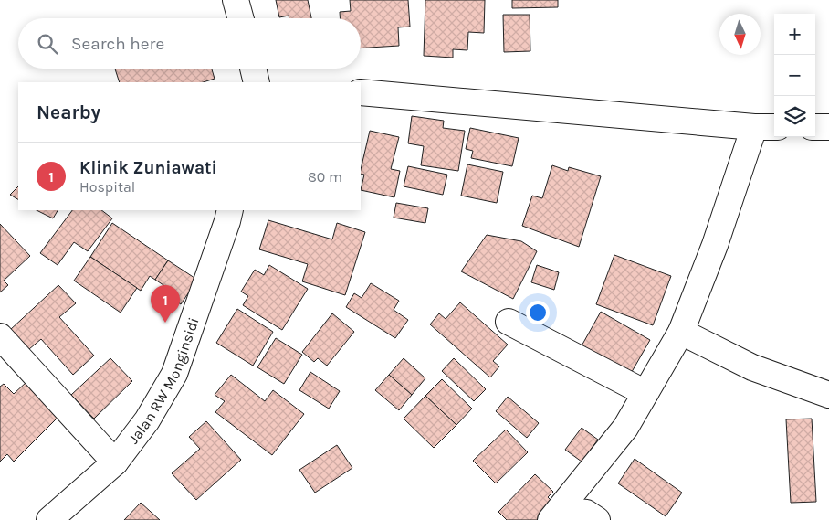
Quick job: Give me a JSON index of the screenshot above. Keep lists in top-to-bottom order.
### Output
{
  "streets": {
    "street": ["Jalan RW Monginsidi"]
  },
  "north": "bottom",
  "page": {
    "map_buttons": ["+", "−"],
    "search": "Search here",
    "heading": "Nearby",
    "list": [
      {
        "mark": "1",
        "name": "Klinik Zuniawati",
        "note": "Hospital",
        "value": "80 m"
      }
    ],
    "pins": "1"
  }
}
